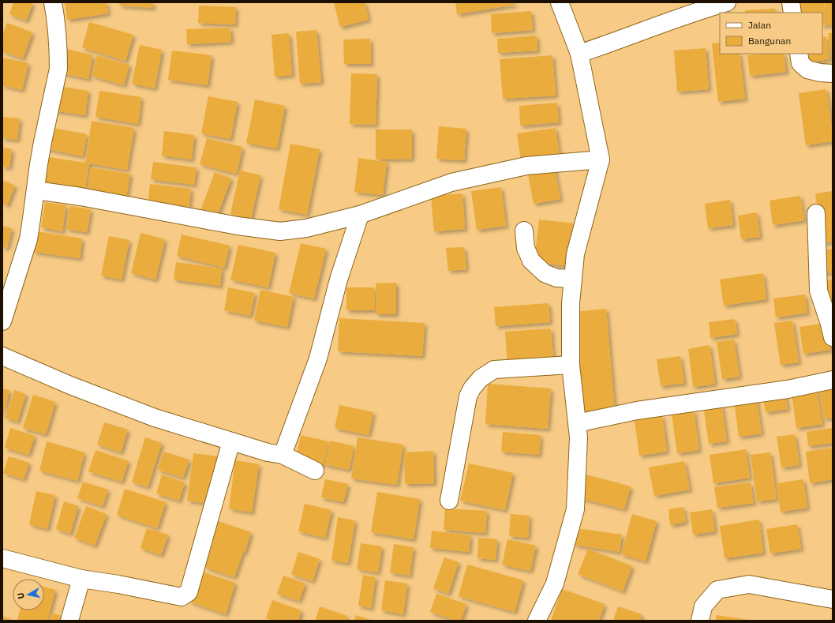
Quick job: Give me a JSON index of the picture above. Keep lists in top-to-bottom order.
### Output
{
  "legend": ["Jalan", "Bangunan"],
  "north": "left"
}
